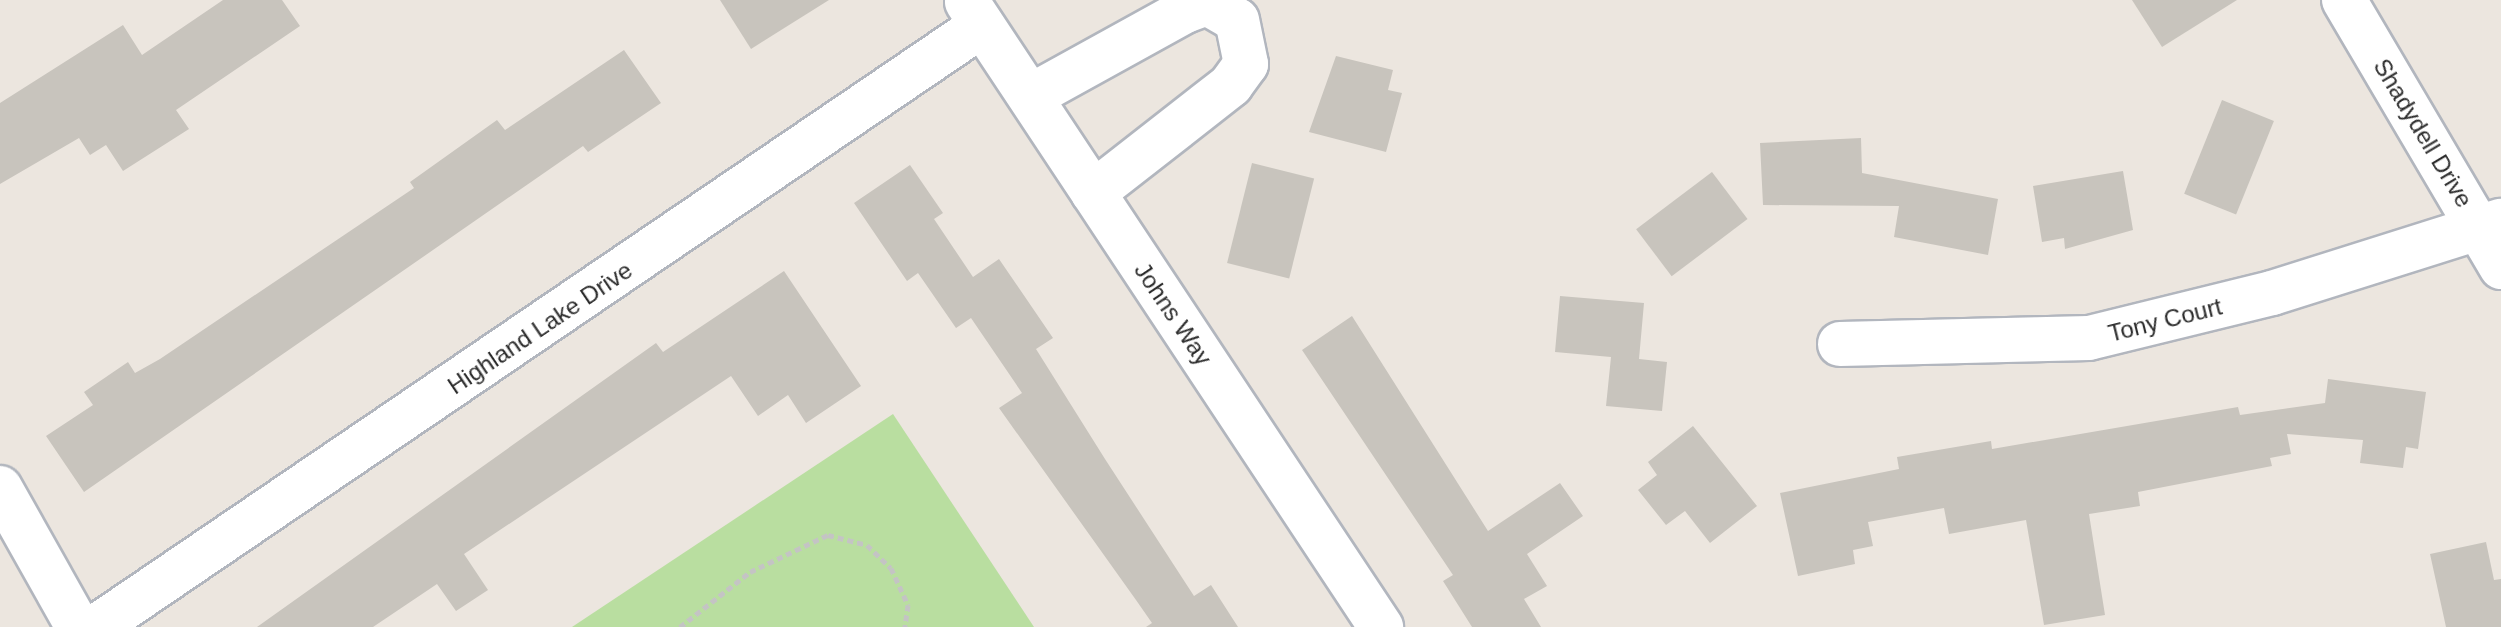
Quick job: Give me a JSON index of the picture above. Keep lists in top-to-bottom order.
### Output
{
  "streets": {
    "street": [
      "Shadydell Drive",
      "Johns Way",
      "Tony Court",
      "Highland Lake Drive"
    ]
  },
  "crossings": [
    ["Shadydell Drive", "Tony Court"],
    ["Johns Way", "Highland Lake Drive"]
  ]
}
